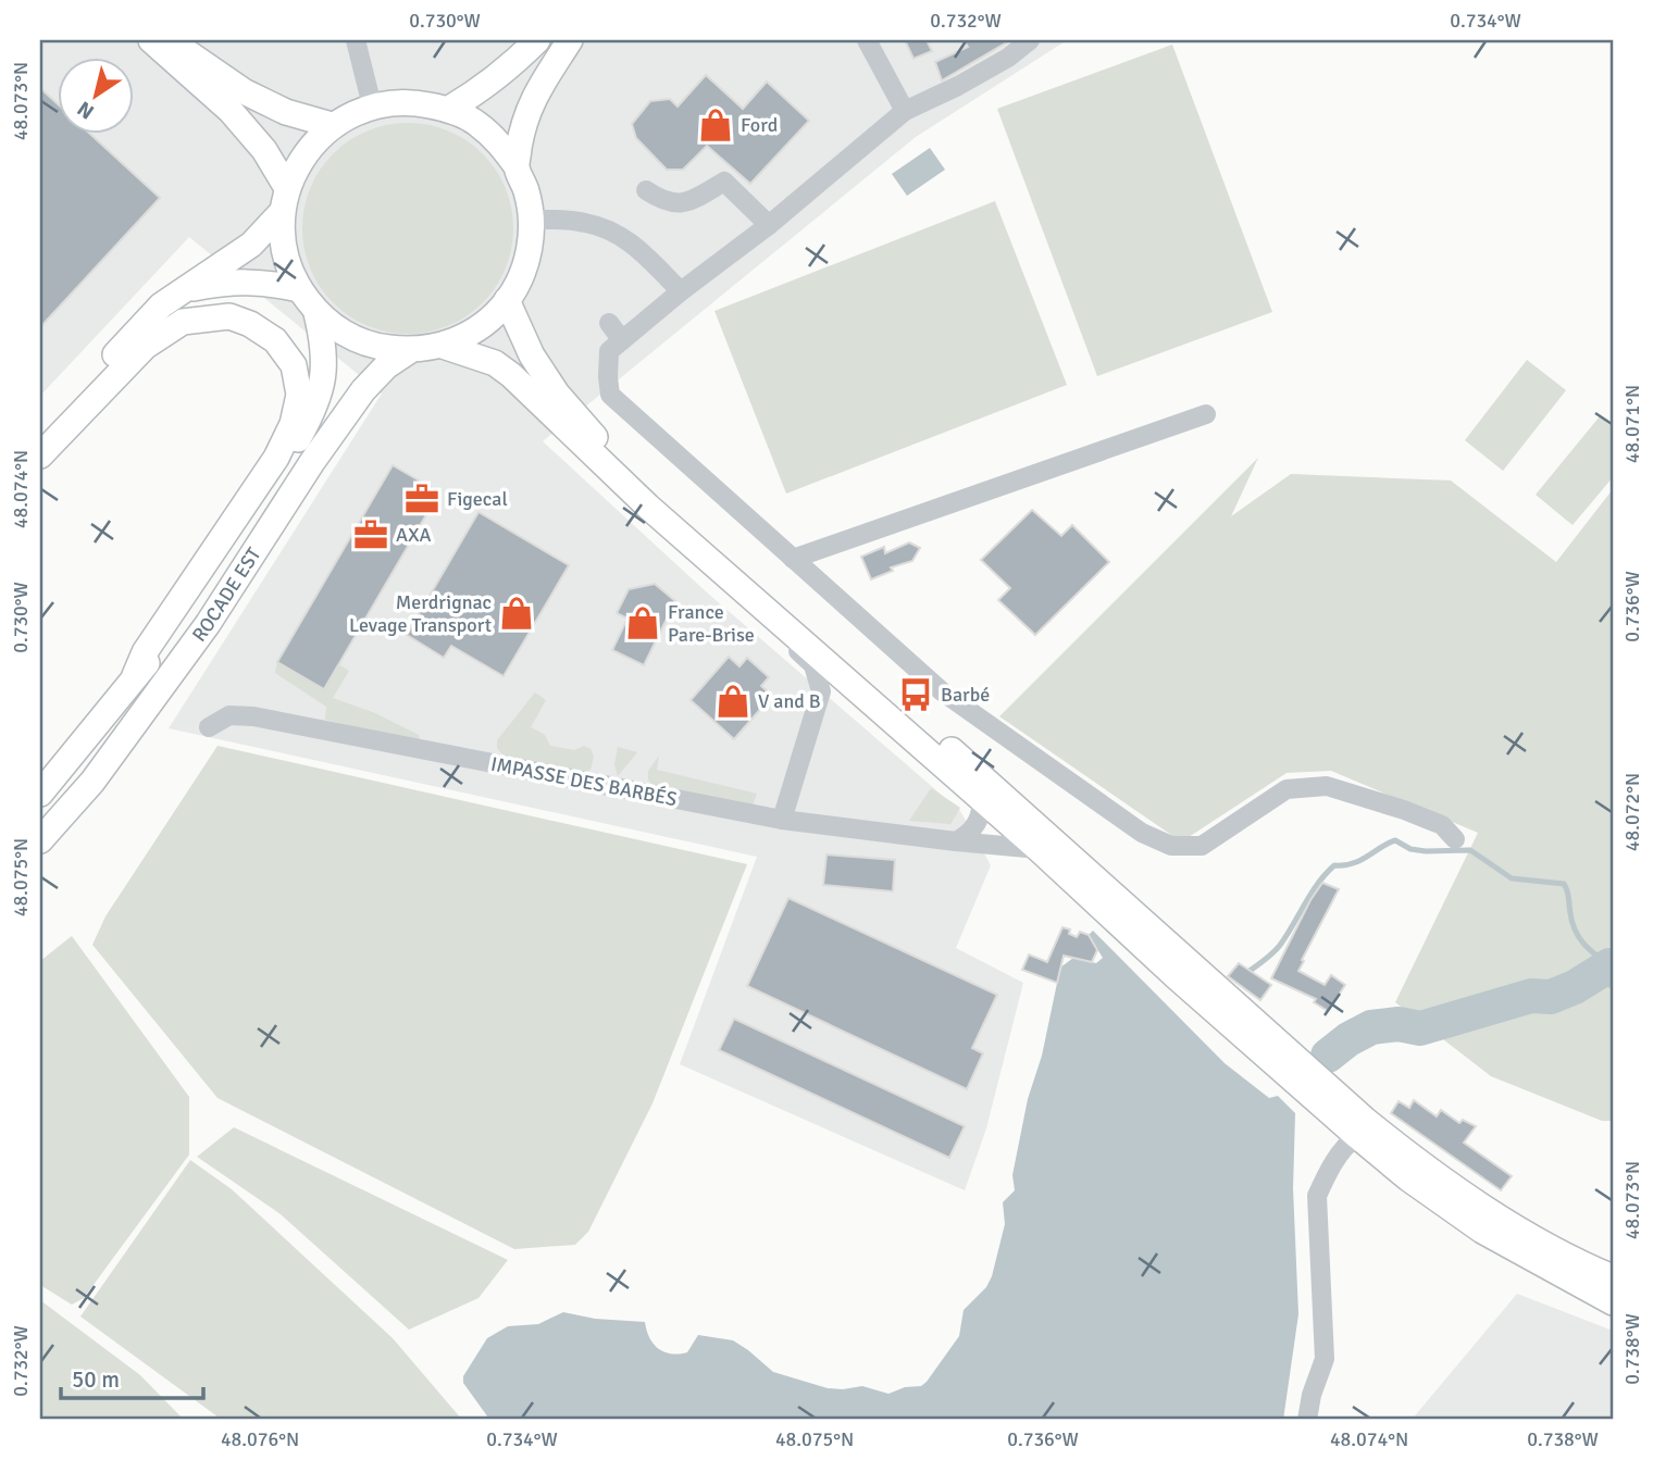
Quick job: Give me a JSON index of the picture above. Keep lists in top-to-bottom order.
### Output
{
  "streets": {
    "main road": ["ROCADE EST"],
    "street": ["IMPASSE DES BARBÉS"]
  },
  "places": {
    "shop": [
      "Ford",
      "Merdrignac Levage Transport",
      "France Pare-Brise",
      "V and B"
    ],
    "office": ["Figecal", "AXA"],
    "bus stop": ["Barbé"]
  },
  "scale_bar": "50 m",
  "north": "bottom left",
  "coordinates": [
    "0.730°W",
    "0.732°W",
    "0.734°W",
    "48.073°N",
    "48.071°N",
    "48.074°N",
    "0.736°W",
    "48.072°N",
    "48.075°N",
    "0.738°W",
    "48.076°N"
  ]
}
